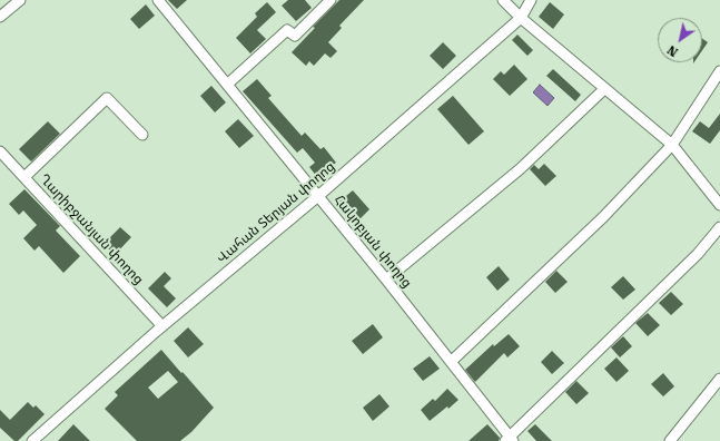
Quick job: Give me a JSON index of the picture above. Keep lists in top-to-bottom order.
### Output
{
  "streets": {
    "street": ["Վահան Տերյան փողոց", "Ղարիբջանյան փողոց", "Հակոբյան փողոց"]
  },
  "crossings": [
    ["Վահան Տերյան փողոց", "Ղարիբջանյան փողոց"],
    ["Վահան Տերյան փողոց", "Հակոբյան փողոց"]
  ],
  "north": "bottom left"
}
